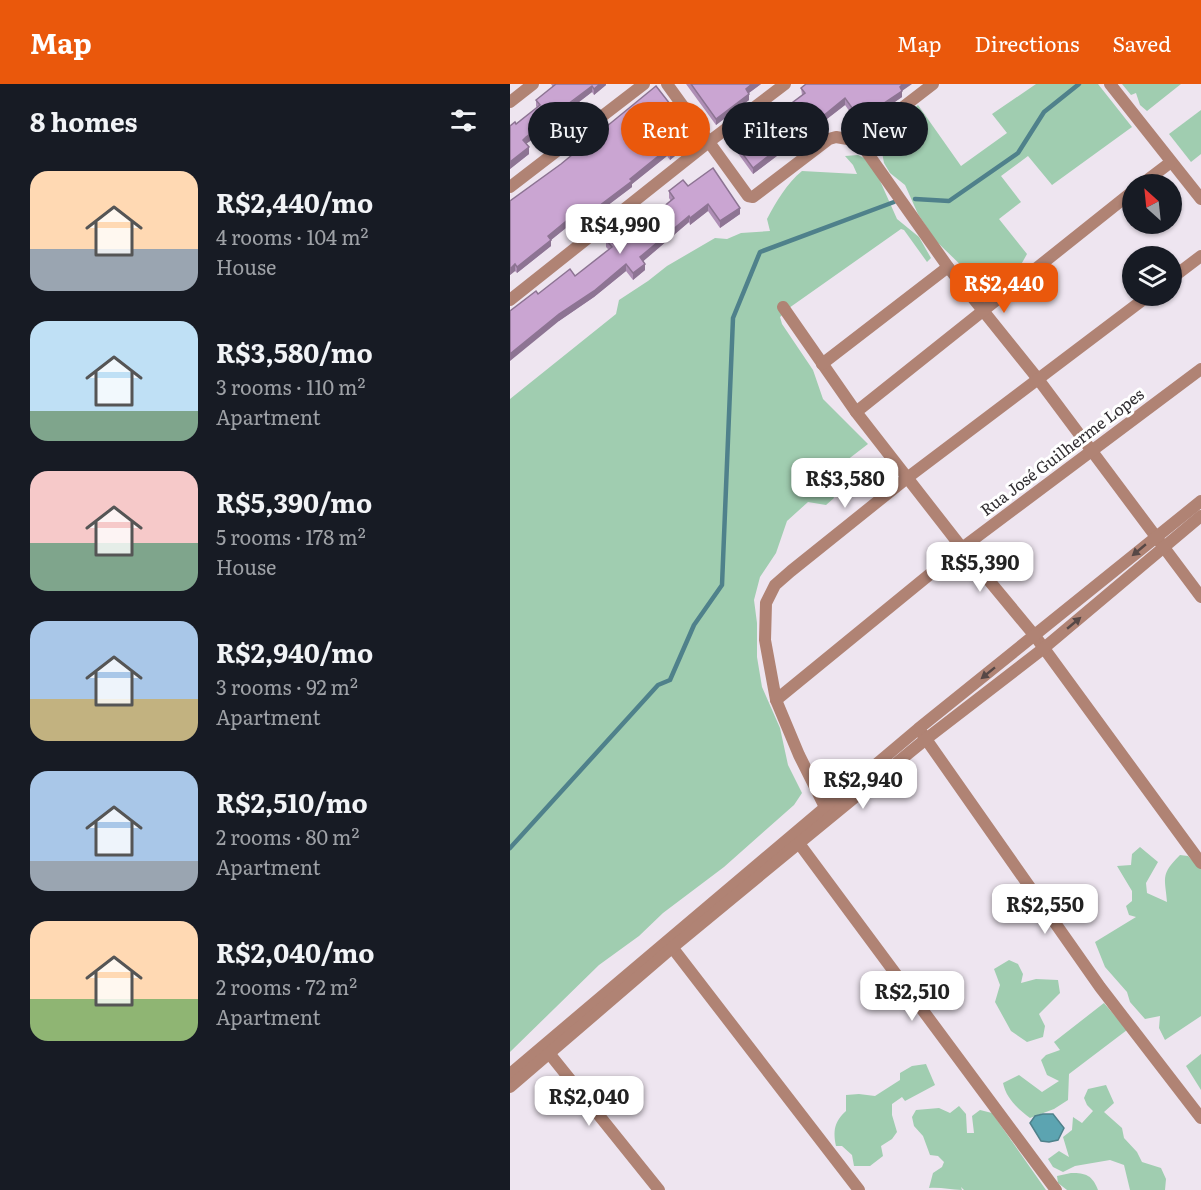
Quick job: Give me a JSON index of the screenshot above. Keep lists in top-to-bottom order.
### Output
{
  "streets": {
    "street": ["Rua José Guilherme Lopes"]
  },
  "north": "top left",
  "page": {
    "header": "Map",
    "nav": ["Map", "Directions", "Saved"],
    "heading": "8 homes",
    "chip": [
      "Buy",
      "Rent",
      "Filters",
      "New"
    ],
    "list": [
      {
        "name": "R$2,440/mo",
        "note": "4 rooms · 104 m² · House"
      },
      {
        "name": "R$3,580/mo",
        "note": "3 rooms · 110 m² · Apartment"
      },
      {
        "name": "R$5,390/mo",
        "note": "5 rooms · 178 m² · House"
      },
      {
        "name": "R$2,940/mo",
        "note": "3 rooms · 92 m² · Apartment"
      },
      {
        "name": "R$2,510/mo",
        "note": "2 rooms · 80 m² · Apartment"
      },
      {
        "name": "R$2,040/mo",
        "note": "2 rooms · 72 m² · Apartment"
      }
    ],
    "price": [
      "R$4,990",
      "R$2,440",
      "R$3,580",
      "R$5,390",
      "R$2,940",
      "R$2,550",
      "R$2,510",
      "R$2,040"
    ]
  }
}
